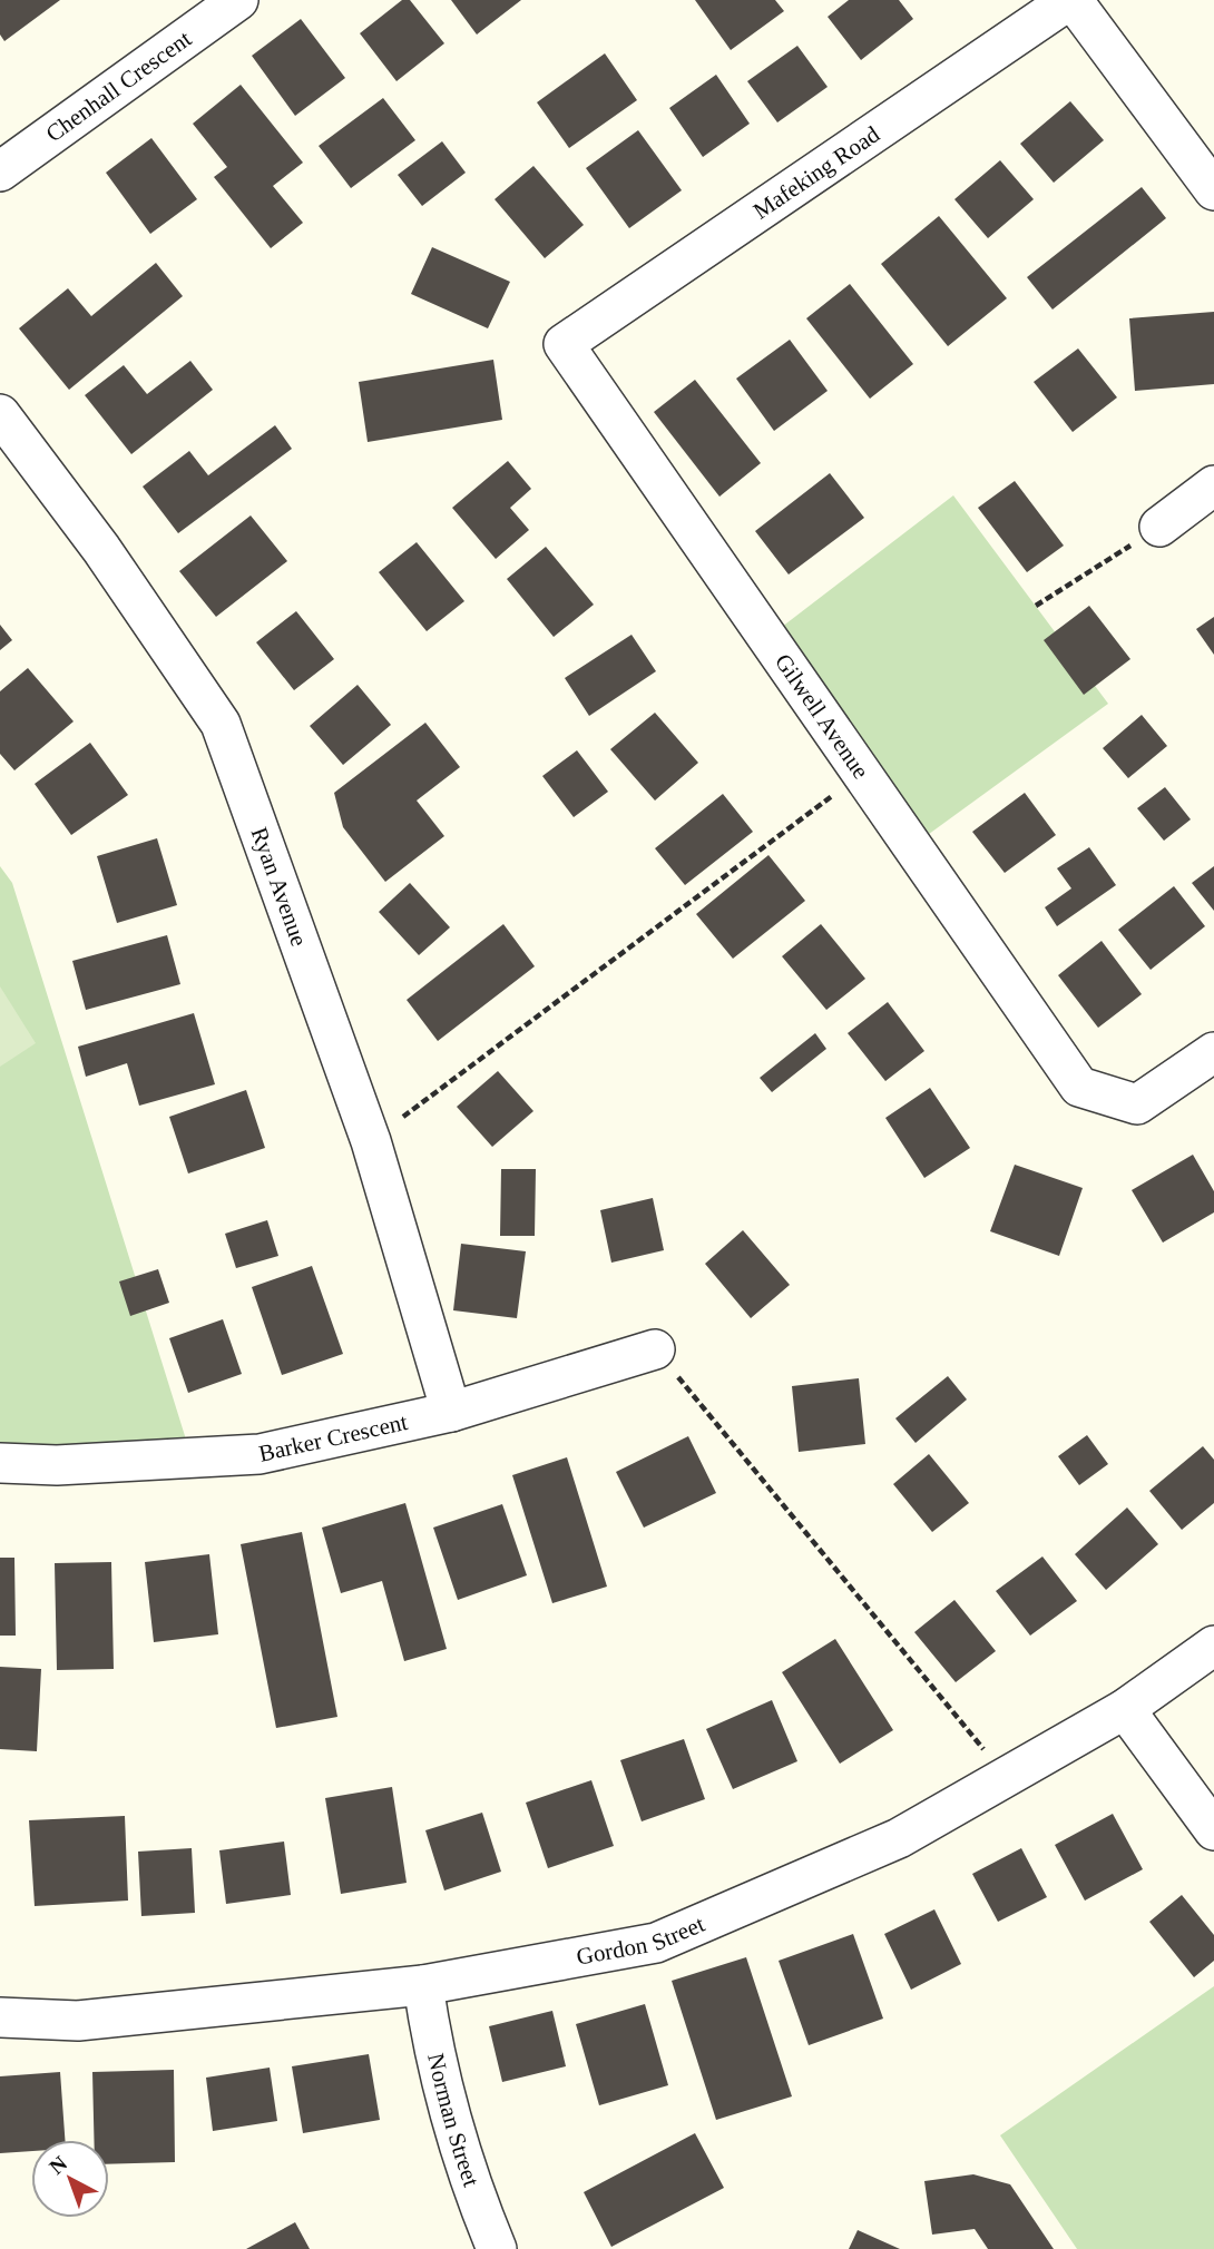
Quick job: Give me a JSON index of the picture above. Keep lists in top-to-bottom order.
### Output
{
  "streets": {
    "street": [
      "Chenhall Crescent",
      "Mafeking Road",
      "Gilwell Avenue",
      "Ryan Avenue",
      "Barker Crescent",
      "Gordon Street",
      "Norman Street"
    ]
  },
  "crossings": [
    ["Mafeking Road", "Gilwell Avenue"],
    ["Ryan Avenue", "Barker Crescent"],
    ["Gordon Street", "Norman Street"]
  ],
  "north": "top left"
}
